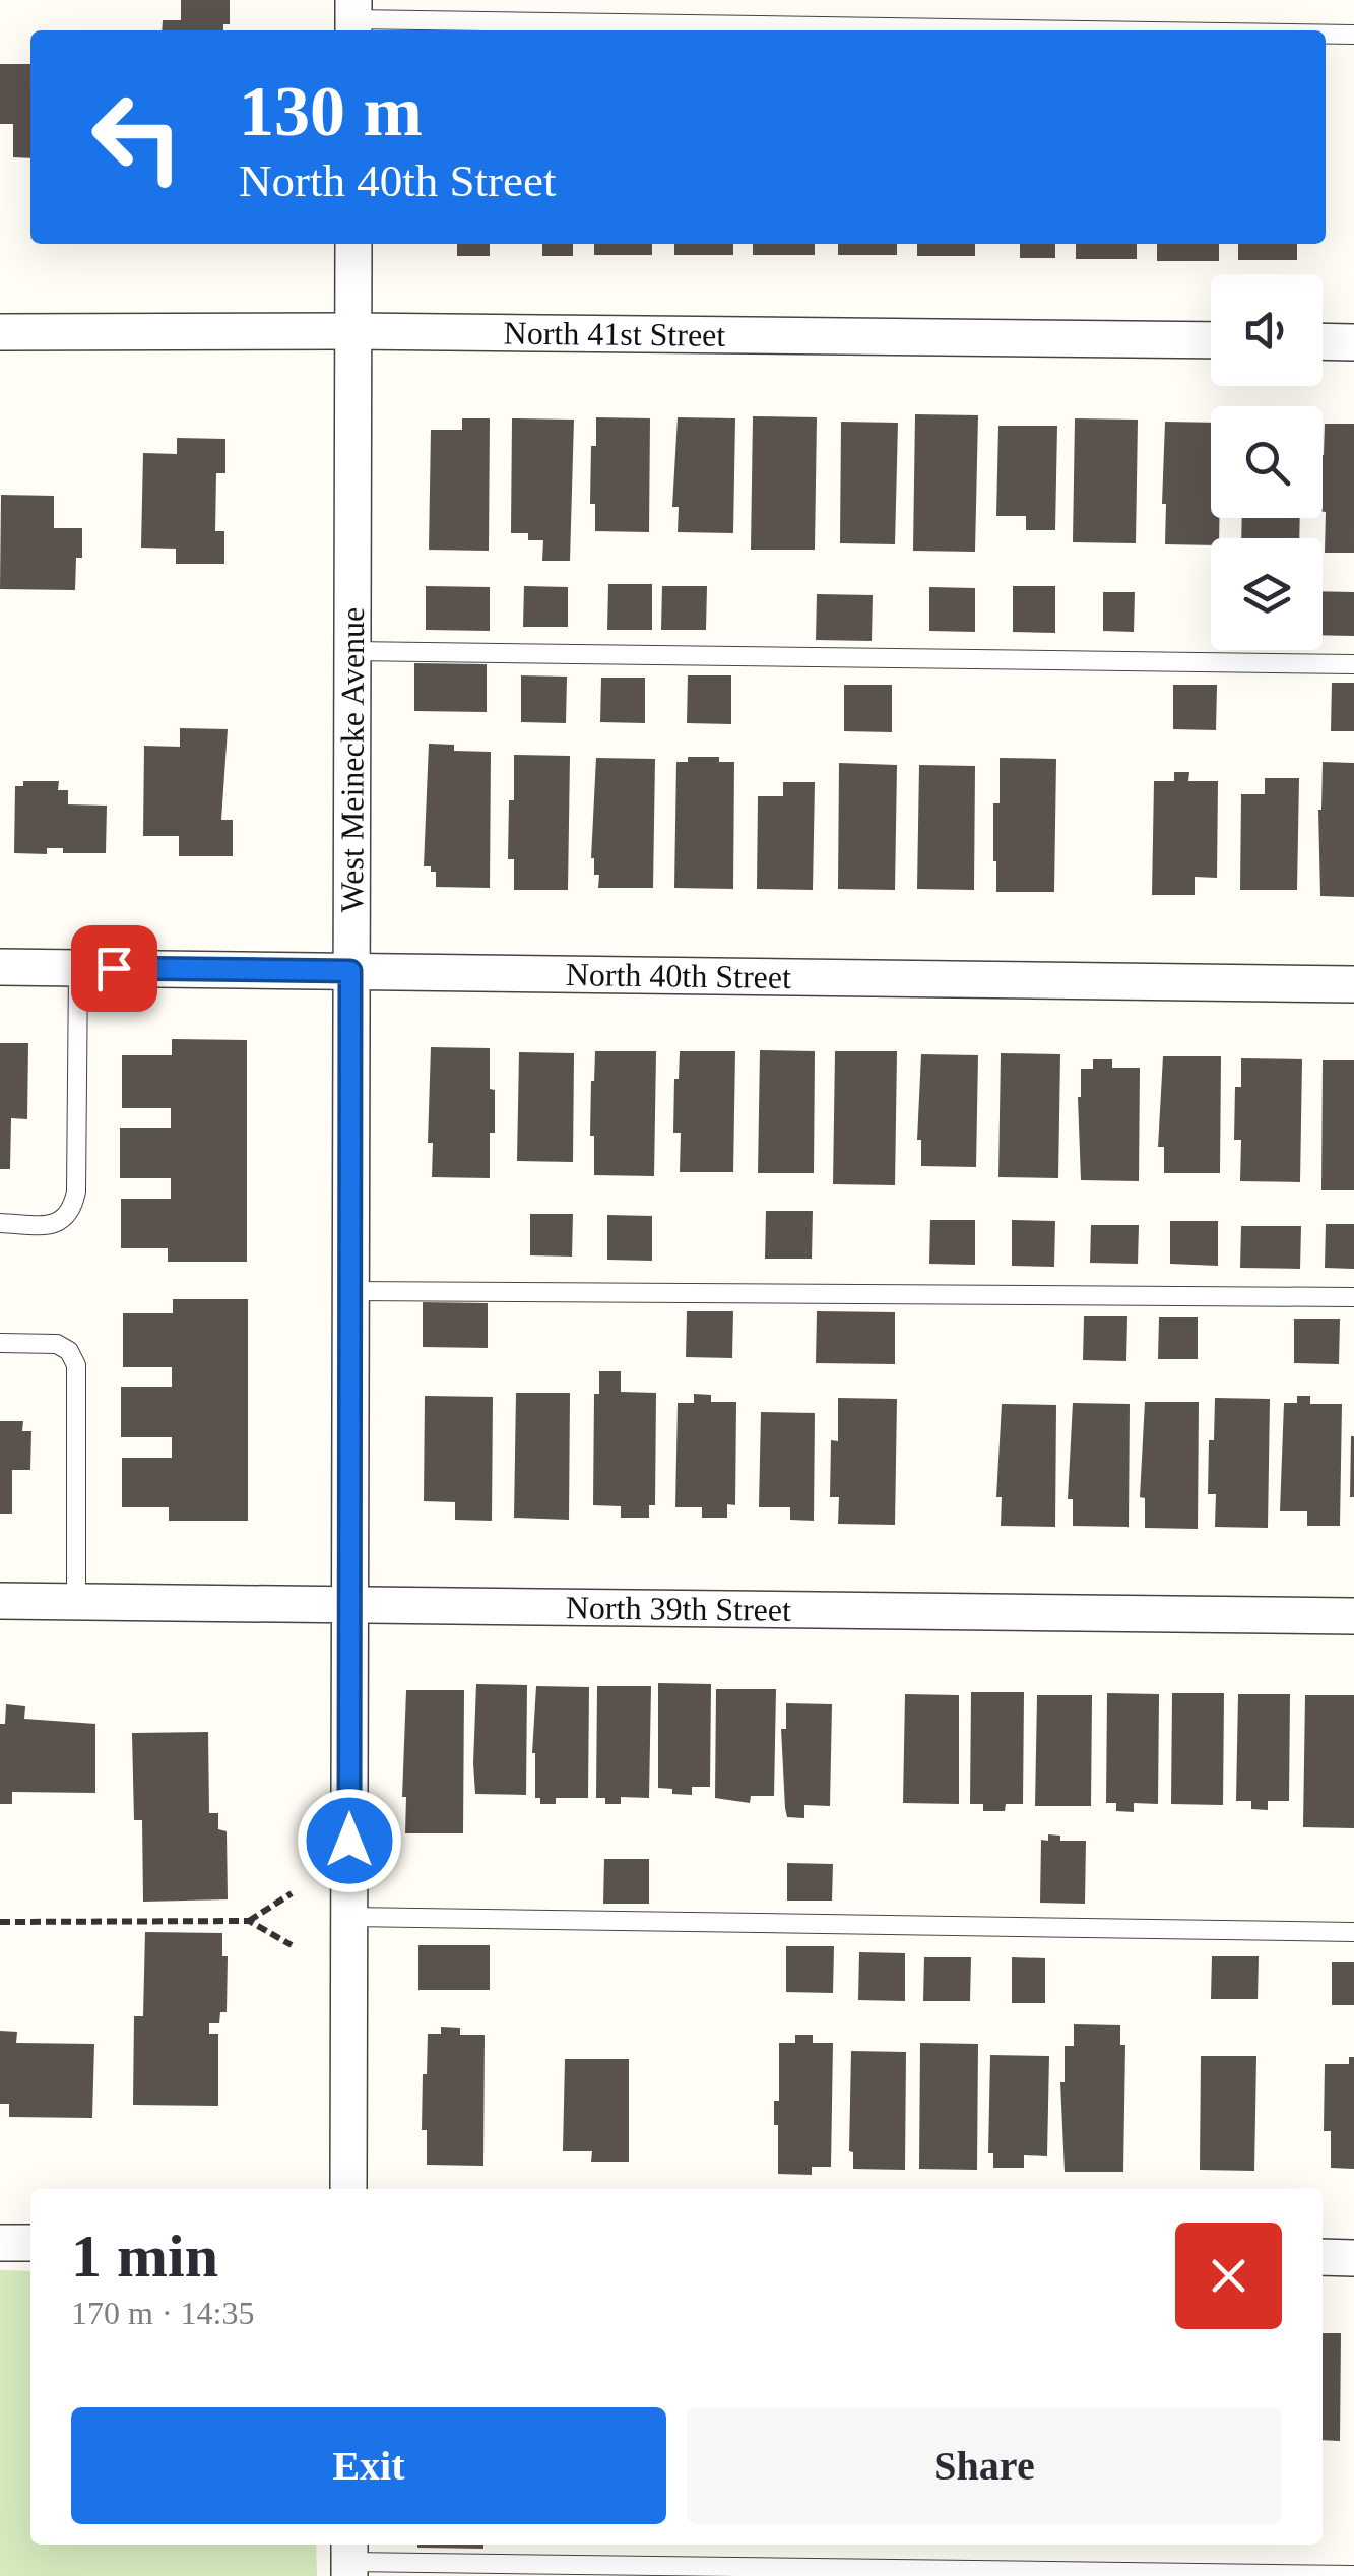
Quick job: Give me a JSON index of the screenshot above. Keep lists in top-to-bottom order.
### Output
{
  "streets": {
    "street": [
      "North 41st Street",
      "West Meinecke Avenue",
      "North 40th Street",
      "North 39th Street"
    ]
  },
  "crossings": [
    ["North 41st Street", "West Meinecke Avenue"],
    ["West Meinecke Avenue", "North 40th Street"],
    ["West Meinecke Avenue", "North 39th Street"]
  ],
  "page": {
    "turn": ["130 m", "North 40th Street"],
    "heading": ["1 min", "170 m · 14:35"],
    "buttons": ["Exit", "Share"]
  }
}
